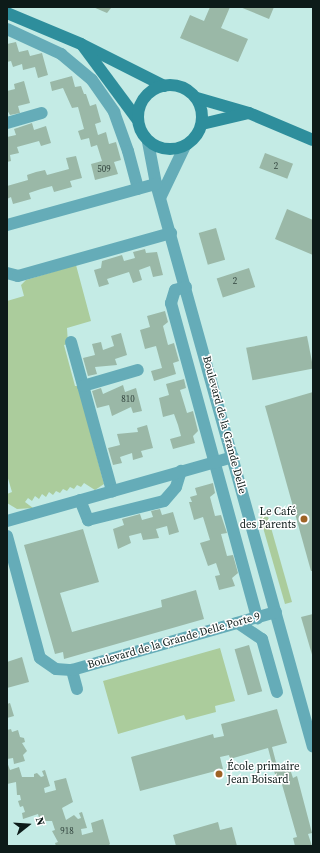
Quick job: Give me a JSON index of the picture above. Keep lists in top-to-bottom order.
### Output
{
  "streets": {
    "street": ["Boulevard de la Grande Delle", "Boulevard de la Grande Delle Porte 9"]
  },
  "crossings": [
    ["Boulevard de la Grande Delle", "Boulevard de la Grande Delle Porte 9"]
  ],
  "places": ["Le Café des Parents", "École primaire Jean Boisard"],
  "house_numbers": [
    "2",
    "509",
    "2",
    "810",
    "918"
  ],
  "north": "right"
}
